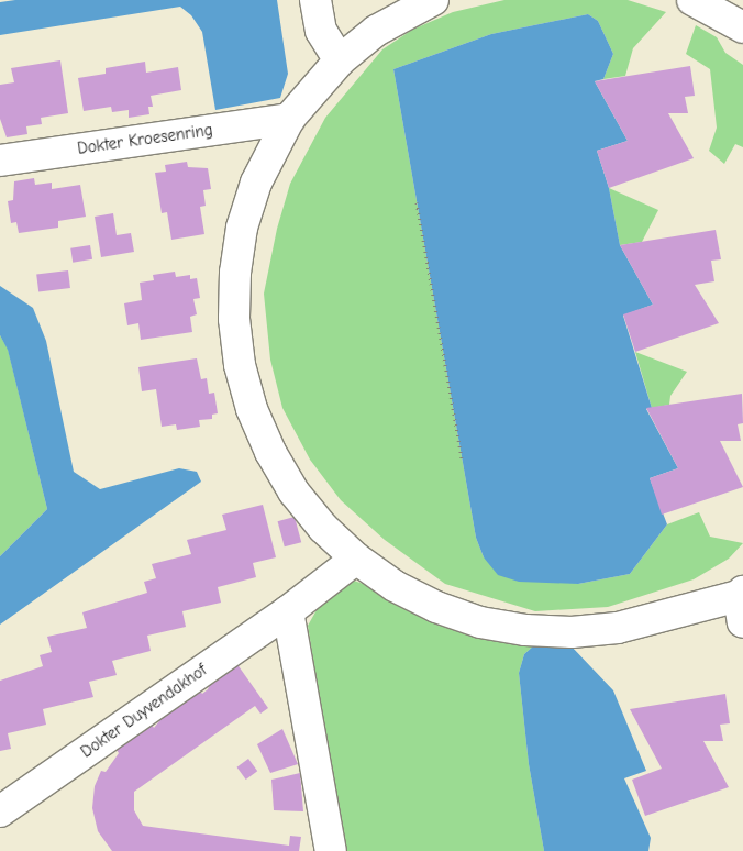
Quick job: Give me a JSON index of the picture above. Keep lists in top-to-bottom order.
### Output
{
  "streets": {
    "street": ["Dokter Kroesenring", "Dokter Duyvendakhof"]
  }
}
